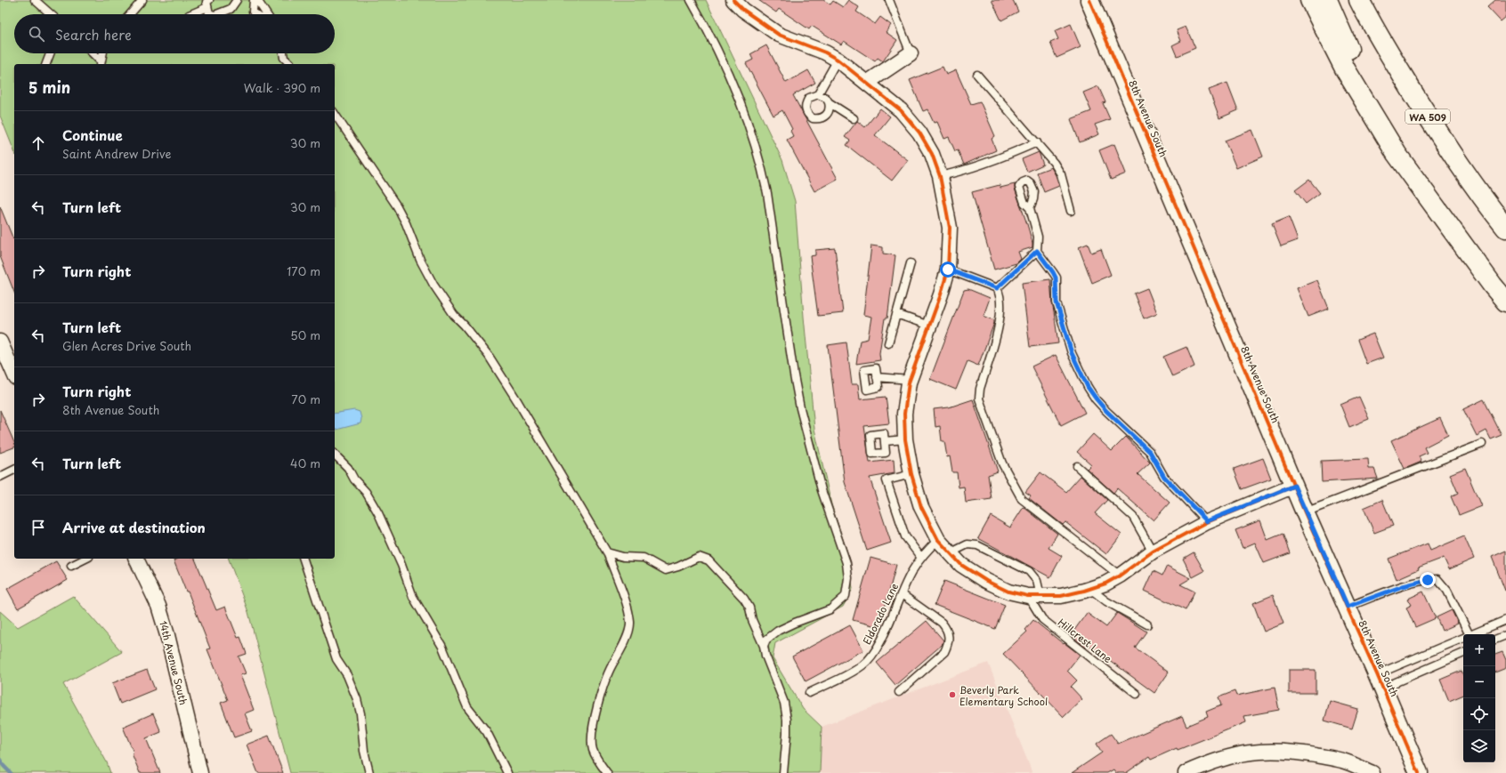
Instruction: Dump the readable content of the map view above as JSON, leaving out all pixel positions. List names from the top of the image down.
{
  "streets": {
    "highway": ["WA 509"],
    "street": ["8th Avenue South", "14th Avenue South"],
    "lane": ["Eldorado Lane", "Hillcrest Lane"]
  },
  "places": ["Beverly Park Elementary School"],
  "page": {
    "search": "Search here",
    "heading": ["5 min", "Walk · 390 m"],
    "list": [
      ["Continue", "Saint Andrew Drive", "30 m"],
      ["Turn left", "30 m"],
      ["Turn right", "170 m"],
      ["Turn left", "Glen Acres Drive South", "50 m"],
      ["Turn right", "8th Avenue South", "70 m"],
      ["Turn left", "40 m"],
      "Arrive at destination"
    ],
    "map_buttons": ["+", "−"]
  }
}
